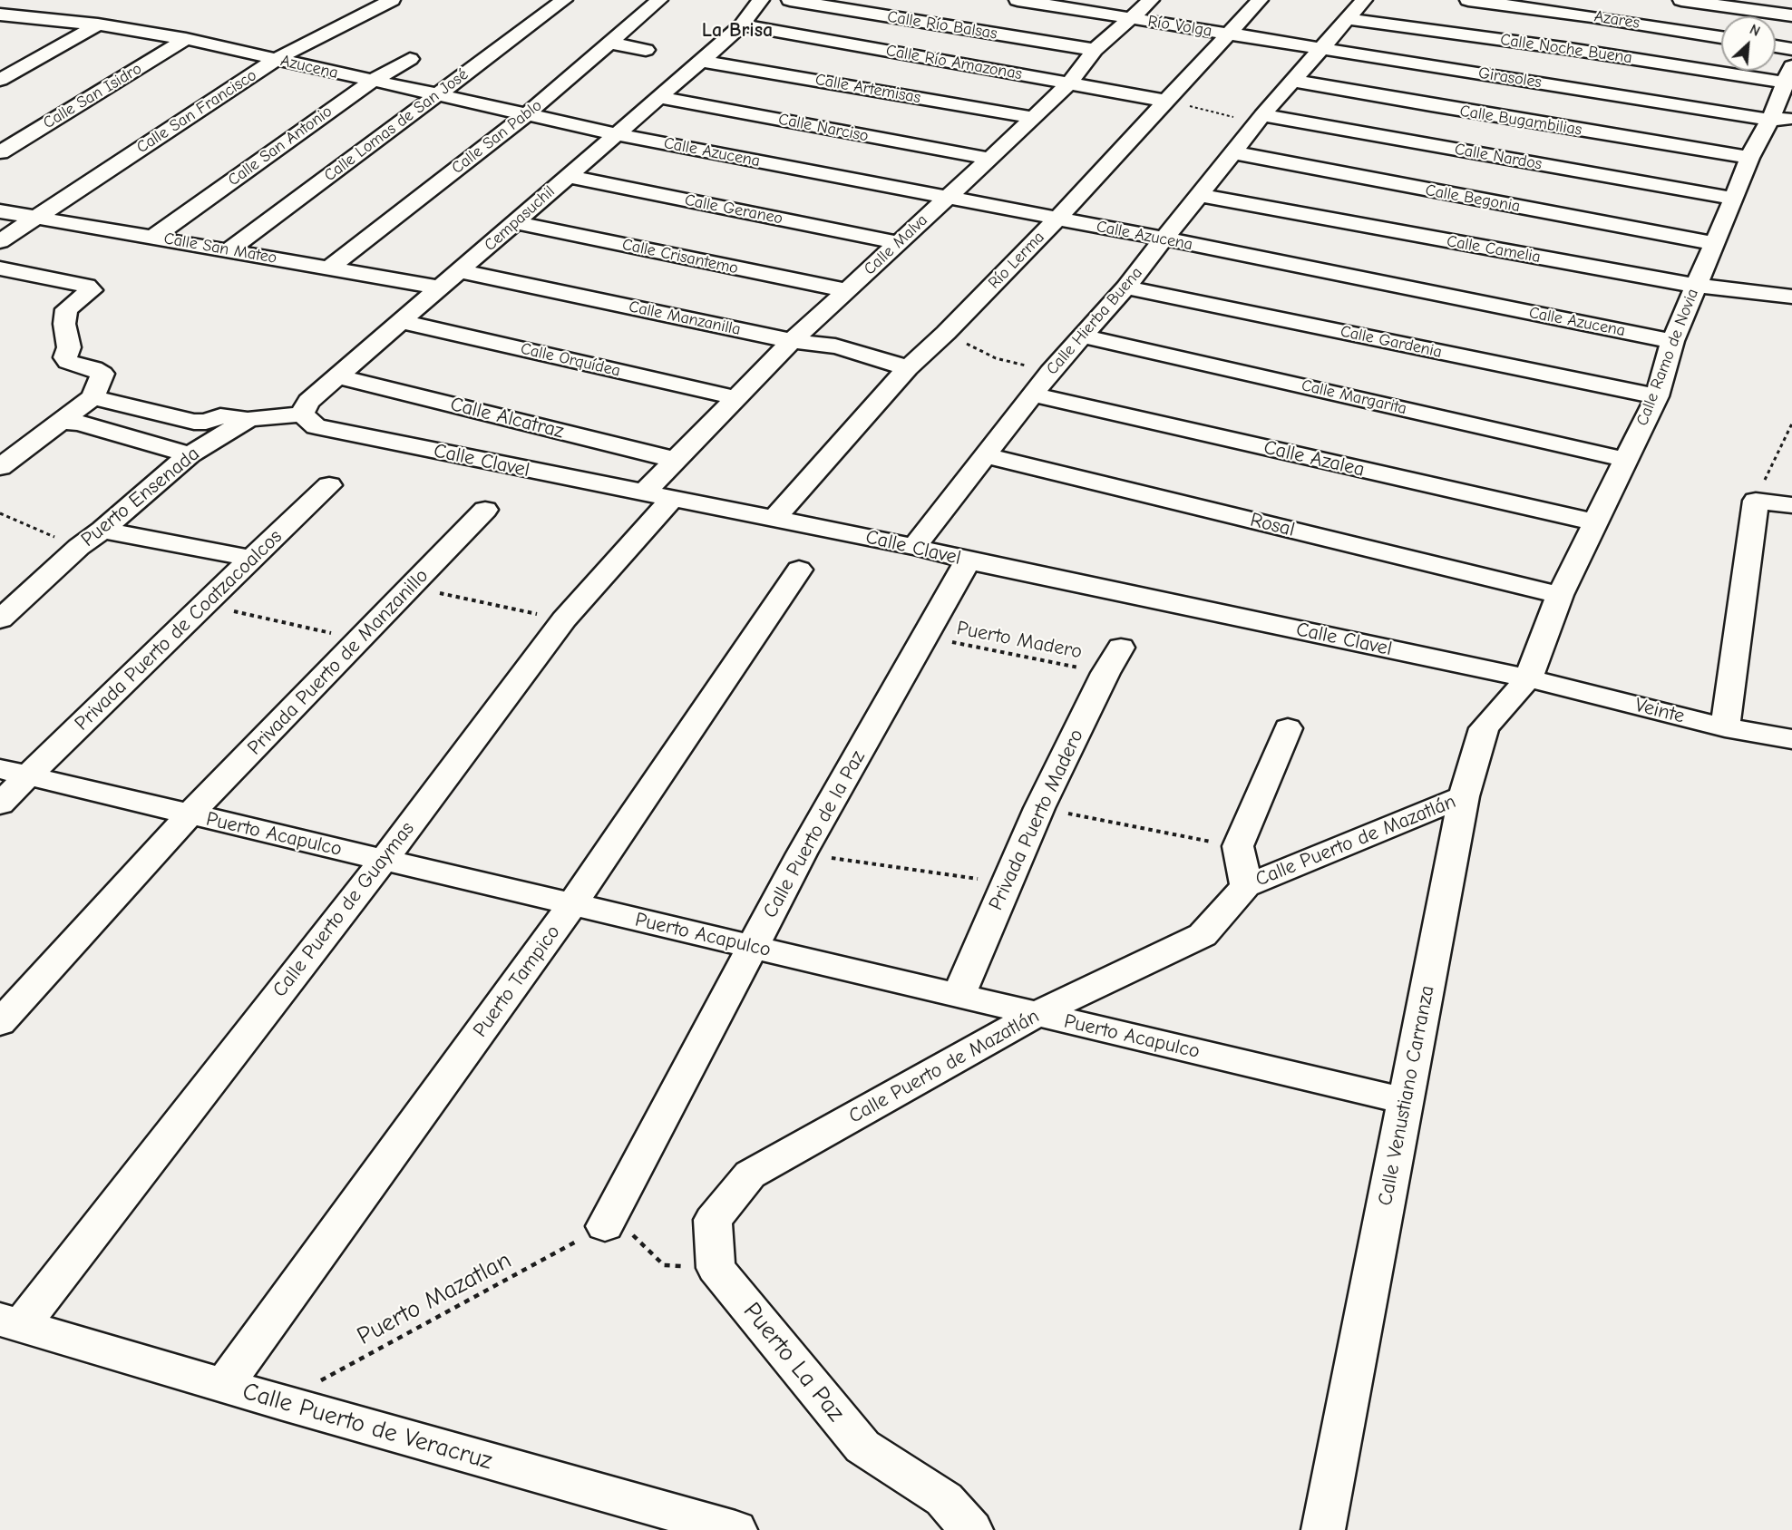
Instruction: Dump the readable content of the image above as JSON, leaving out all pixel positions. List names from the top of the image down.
{
  "streets": {
    "street": [
      "Azares",
      "Calle Río Balsas",
      "Río Volga",
      "Calle Noche Buena",
      "Calle Río Amazonas",
      "Azucena",
      "Girasoles",
      "Calle Artemisas",
      "Calle San Isidro",
      "Calle San Francisco",
      "Calle Bugambilias",
      "Calle Lomas de San José",
      "Calle Narciso",
      "Calle San Pablo",
      "Calle San Antonio",
      "Calle Azucena",
      "Calle Nardos",
      "Calle Begonia",
      "Calle Geraneo",
      "Cempasuchil",
      "Calle Malva",
      "Calle San Mateo",
      "Calle Camelia",
      "Calle Crisantemo",
      "Río Lerma",
      "Calle Manzanilla",
      "Calle Hierba Buena",
      "Calle Gardenia",
      "Calle Ramo de Novia",
      "Calle Orquídea",
      "Calle Margarita",
      "Calle Alcatraz",
      "Calle Azalea",
      "Calle Clavel",
      "Puerto Ensenada",
      "Rosal",
      "Privada Puerto de Coatzacoalcos",
      "Privada Puerto de Manzanillo",
      "Veinte",
      "Privada Puerto Madero",
      "Puerto Acapulco",
      "Calle Puerto de la Paz",
      "Calle Puerto de Mazatlán",
      "Calle Puerto de Guaymas",
      "Puerto Tampico",
      "Calle Venustiano Carranza",
      "Puerto La Paz",
      "Calle Puerto de Veracruz"
    ],
    "path": ["Puerto Madero", "Puerto Mazatlan"]
  },
  "crossings": [
    ["Calle Río Balsas", "Calle Malva"],
    ["Río Volga", "Girasoles"],
    ["Río Volga", "Calle Malva"],
    ["Río Volga", "Río Lerma"],
    ["Calle Noche Buena", "Calle Hierba Buena"],
    ["Calle Noche Buena", "Calle Ramo de Novia"],
    ["Calle Río Amazonas", "Cempasuchil"],
    ["Calle Río Amazonas", "Calle Malva"],
    ["Calle Río Amazonas", "Río Lerma"],
    ["Azucena", "Calle San Isidro"],
    ["Azucena", "Calle San Francisco"],
    ["Azucena", "Calle Lomas de San José"],
    ["Azucena", "Calle San Pablo"],
    ["Azucena", "Calle San Antonio"],
    ["Azucena", "Calle Azucena"],
    ["Azucena", "Cempasuchil"],
    ["Girasoles", "Río Lerma"],
    ["Girasoles", "Calle Hierba Buena"],
    ["Girasoles", "Calle Ramo de Novia"],
    ["Calle Artemisas", "Cempasuchil"],
    ["Calle Artemisas", "Calle Malva"],
    ["Calle San Francisco", "Calle San Mateo"],
    ["Calle Bugambilias", "Calle Hierba Buena"],
    ["Calle Bugambilias", "Calle Ramo de Novia"],
    ["Calle Lomas de San José", "Calle San Mateo"],
    ["Calle Narciso", "Cempasuchil"],
    ["Calle Narciso", "Calle Malva"],
    ["Calle San Pablo", "Calle San Mateo"],
    ["Calle San Antonio", "Calle San Mateo"],
    ["Calle Azucena", "Cempasuchil"],
    ["Calle Azucena", "Calle Malva"],
    ["Calle Azucena", "Río Lerma"],
    ["Calle Azucena", "Calle Hierba Buena"],
    ["Calle Azucena", "Calle Ramo de Novia"],
    ["Calle Nardos", "Calle Hierba Buena"],
    ["Calle Nardos", "Calle Ramo de Novia"],
    ["Calle Begonia", "Calle Hierba Buena"],
    ["Calle Begonia", "Calle Ramo de Novia"],
    ["Calle Geraneo", "Cempasuchil"],
    ["Calle Geraneo", "Calle Malva"],
    ["Cempasuchil", "Calle San Mateo"],
    ["Cempasuchil", "Calle Crisantemo"],
    ["Cempasuchil", "Calle Manzanilla"],
    ["Cempasuchil", "Calle Orquídea"],
    ["Cempasuchil", "Calle Alcatraz"],
    ["Cempasuchil", "Calle Clavel"],
    ["Cempasuchil", "Puerto Ensenada"],
    ["Calle Malva", "Calle Crisantemo"],
    ["Calle Malva", "Calle Manzanilla"],
    ["Calle Malva", "Calle Orquídea"],
    ["Calle Malva", "Calle Alcatraz"],
    ["Calle Malva", "Calle Clavel"],
    ["Calle Malva", "Calle Puerto de Guaymas"],
    ["Calle Camelia", "Calle Hierba Buena"],
    ["Calle Camelia", "Calle Ramo de Novia"],
    ["Río Lerma", "Calle Manzanilla"],
    ["Río Lerma", "Calle Clavel"],
    ["Calle Hierba Buena", "Calle Gardenia"],
    ["Calle Hierba Buena", "Calle Margarita"],
    ["Calle Hierba Buena", "Calle Azalea"],
    ["Calle Hierba Buena", "Calle Clavel"],
    ["Calle Hierba Buena", "Rosal"],
    ["Calle Gardenia", "Calle Ramo de Novia"],
    ["Calle Ramo de Novia", "Calle Margarita"],
    ["Calle Ramo de Novia", "Calle Azalea"],
    ["Calle Ramo de Novia", "Calle Clavel"],
    ["Calle Ramo de Novia", "Rosal"],
    ["Calle Ramo de Novia", "Veinte"],
    ["Calle Ramo de Novia", "Calle Venustiano Carranza"],
    ["Calle Clavel", "Puerto Ensenada"],
    ["Calle Clavel", "Veinte"],
    ["Calle Clavel", "Calle Puerto de la Paz"],
    ["Calle Clavel", "Calle Puerto de Guaymas"],
    ["Calle Clavel", "Calle Venustiano Carranza"],
    ["Privada Puerto de Coatzacoalcos", "Puerto Acapulco"],
    ["Puerto Madero", "Privada Puerto Madero"],
    ["Puerto Madero", "Calle Puerto de la Paz"],
    ["Privada Puerto de Manzanillo", "Puerto Acapulco"],
    ["Veinte", "Calle Venustiano Carranza"],
    ["Privada Puerto Madero", "Puerto Acapulco"],
    ["Puerto Acapulco", "Calle Puerto de la Paz"],
    ["Puerto Acapulco", "Calle Puerto de Mazatlán"],
    ["Puerto Acapulco", "Calle Puerto de Guaymas"],
    ["Puerto Acapulco", "Puerto Tampico"],
    ["Puerto Acapulco", "Calle Venustiano Carranza"],
    ["Calle Puerto de la Paz", "Puerto Mazatlan"],
    ["Calle Puerto de Mazatlán", "Calle Venustiano Carranza"],
    ["Calle Puerto de Mazatlán", "Puerto La Paz"],
    ["Calle Puerto de Guaymas", "Calle Puerto de Veracruz"],
    ["Puerto Tampico", "Calle Puerto de Veracruz"],
    ["Puerto Mazatlan", "Calle Puerto de Veracruz"]
  ],
  "districts": ["La Brisa"],
  "north": "top right"
}
